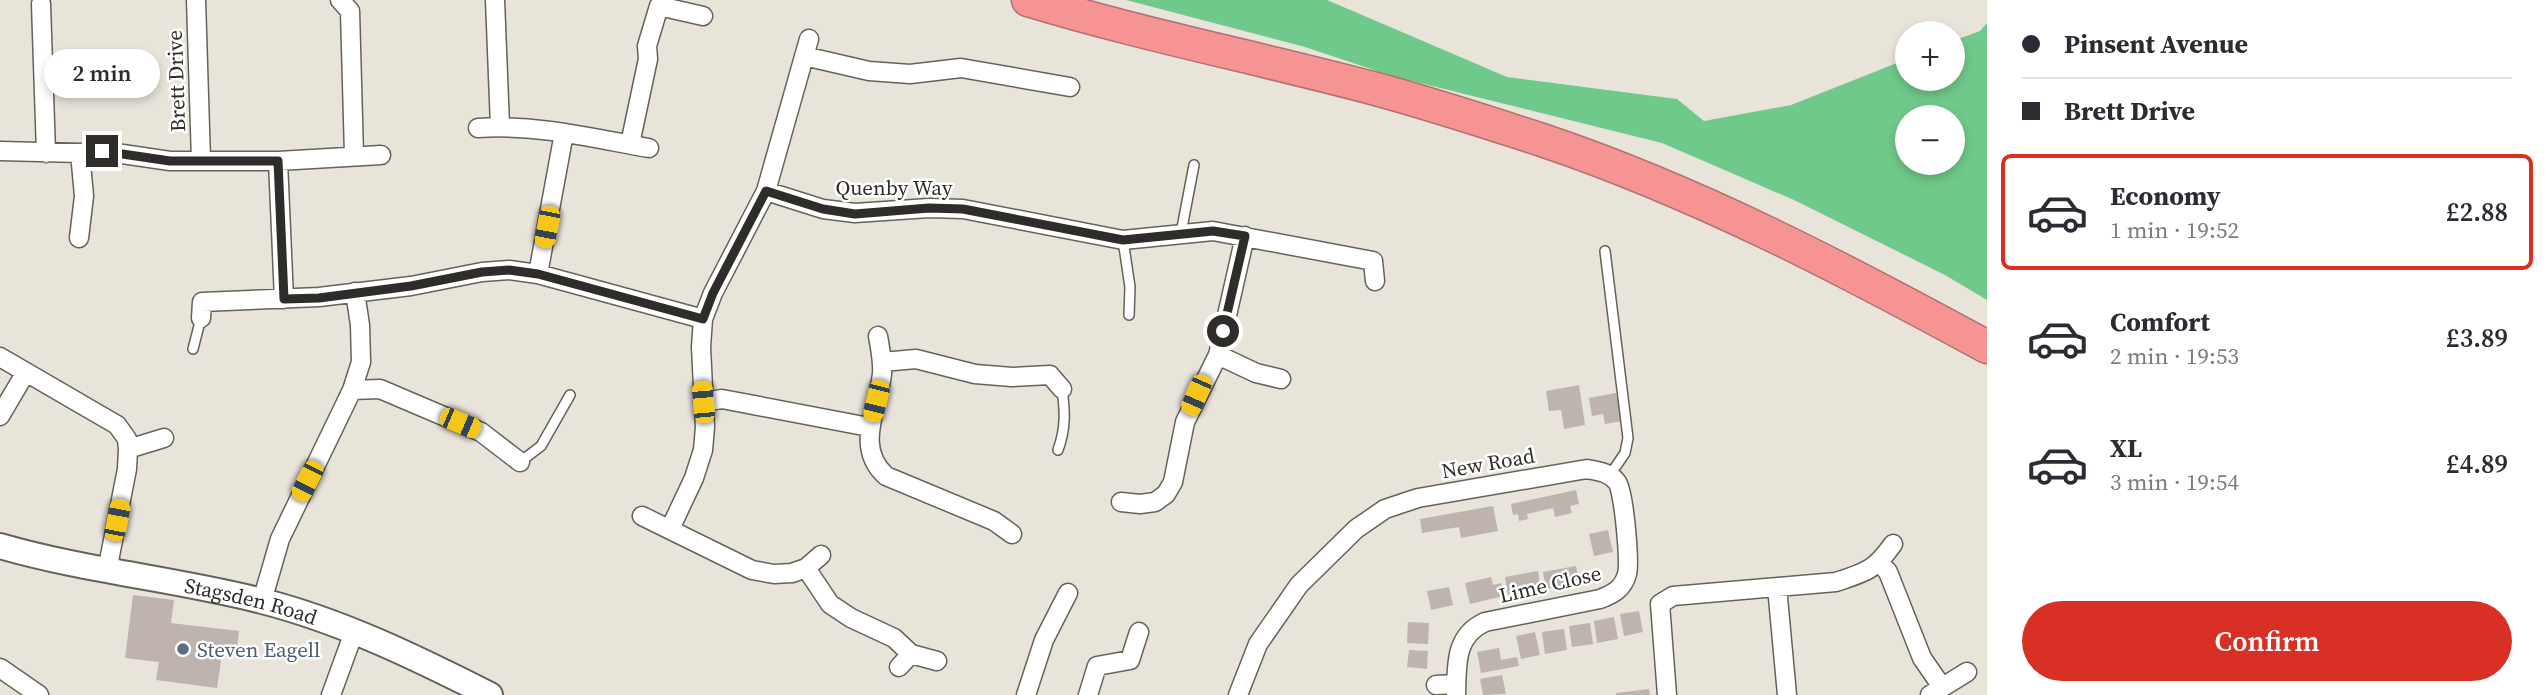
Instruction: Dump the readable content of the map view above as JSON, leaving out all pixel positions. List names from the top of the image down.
{
  "streets": {
    "street": [
      "Brett Drive",
      "Quenby Way",
      "New Road",
      "Lime Close",
      "Stagsden Road"
    ]
  },
  "crossings": [
    ["New Road", "Lime Close"]
  ],
  "places": ["Steven Eagell"],
  "page": {
    "banner": ["Pinsent Avenue", "Brett Drive"],
    "map_buttons": ["+", "−"],
    "bubble": "2 min",
    "list": [
      {
        "name": "Economy",
        "note": "1 min · 19:52",
        "value": "£2.88"
      },
      {
        "name": "Comfort",
        "note": "2 min · 19:53",
        "value": "£3.89"
      },
      {
        "name": "XL",
        "note": "3 min · 19:54",
        "value": "£4.89"
      }
    ],
    "buttons": "Confirm"
  }
}
